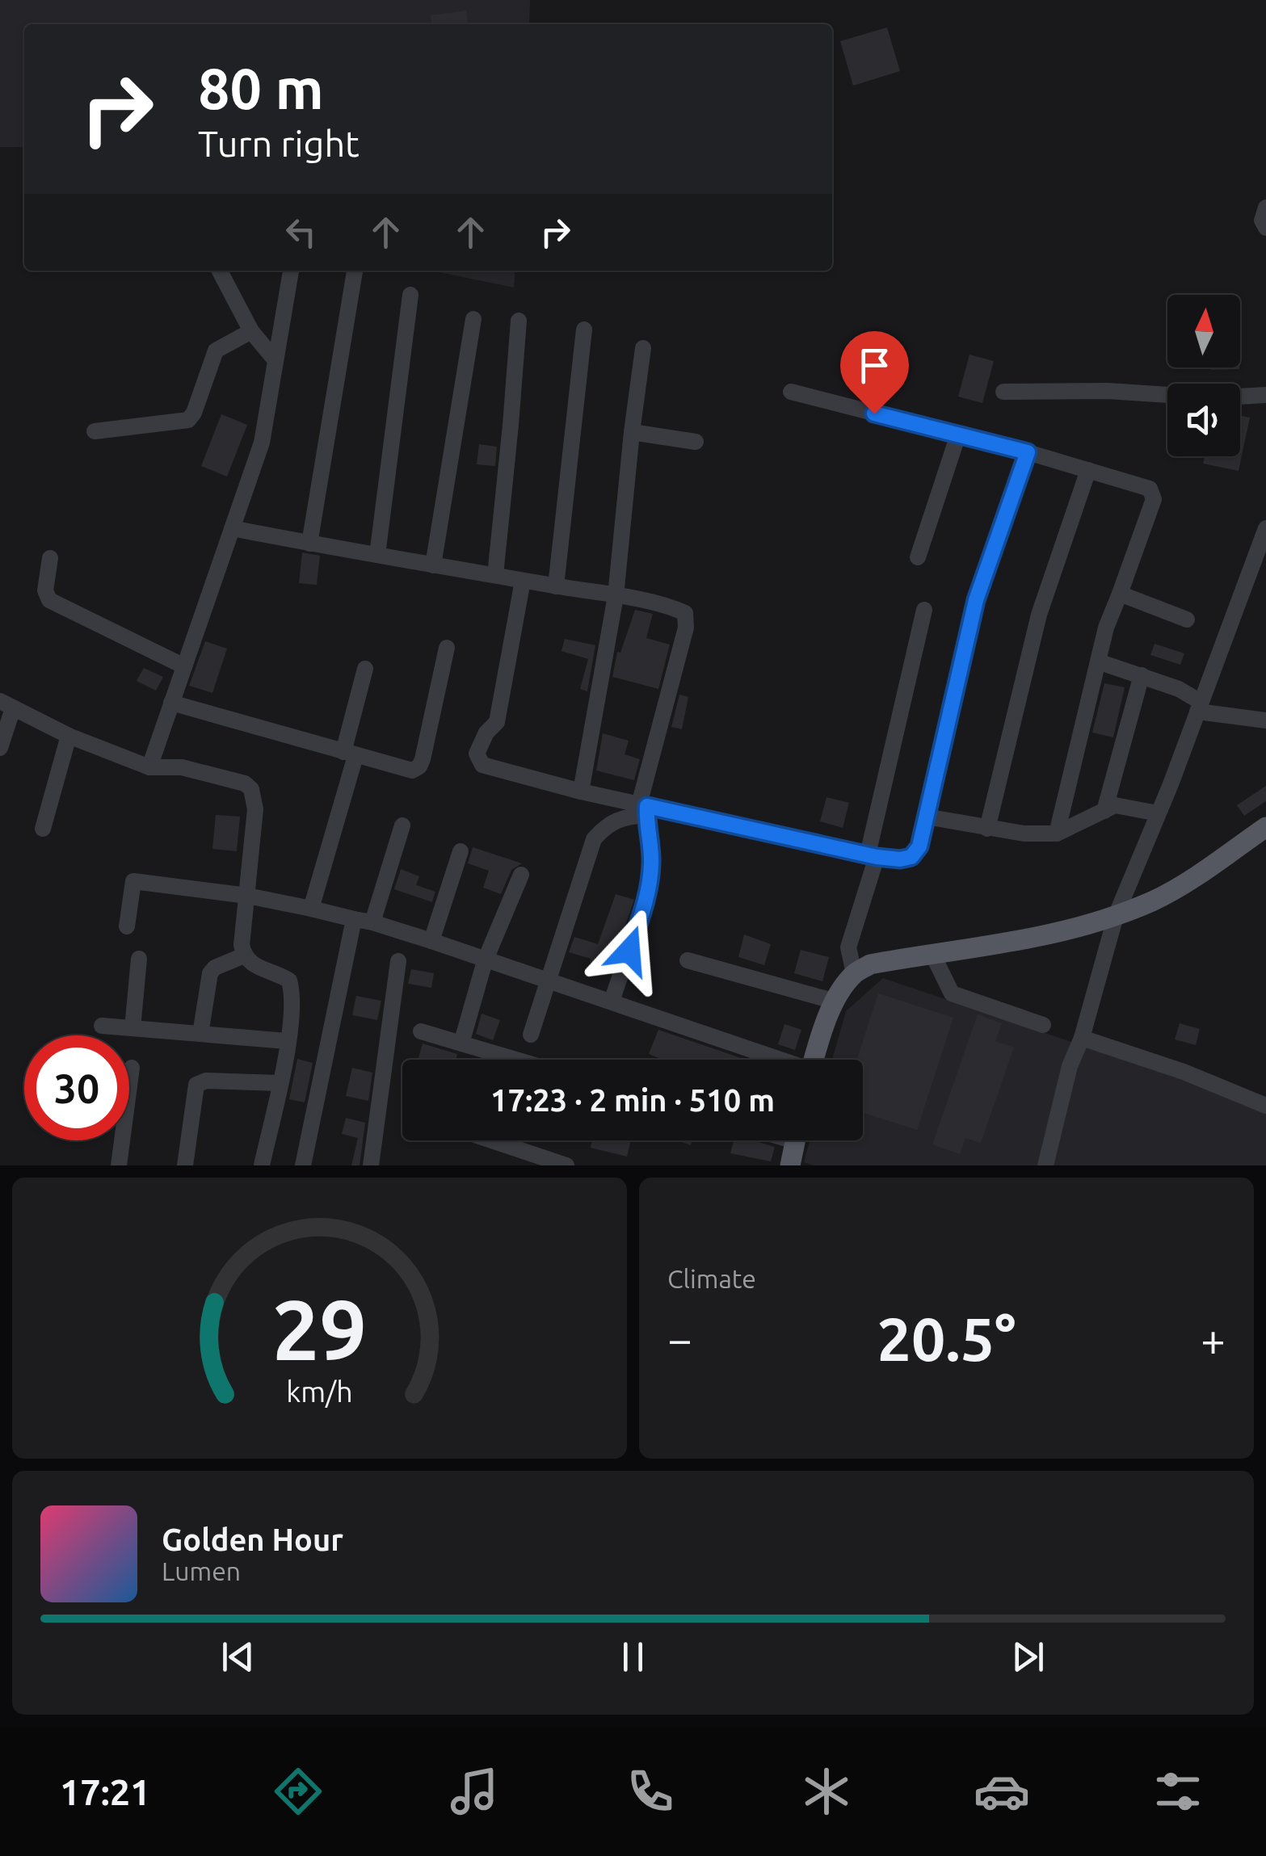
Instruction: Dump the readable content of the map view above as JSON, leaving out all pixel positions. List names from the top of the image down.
{
  "north": "top",
  "page": {
    "turn": ["80 m", "Turn right"],
    "limit": "30",
    "trip": "17:23 · 2 min · 510 m",
    "tile": "Climate",
    "heat": ["−", "20.5°", "+"],
    "song": ["Golden Hour", "Lumen"],
    "tabs": "17:21",
    "gauge": ["29", "km/h"]
  }
}
